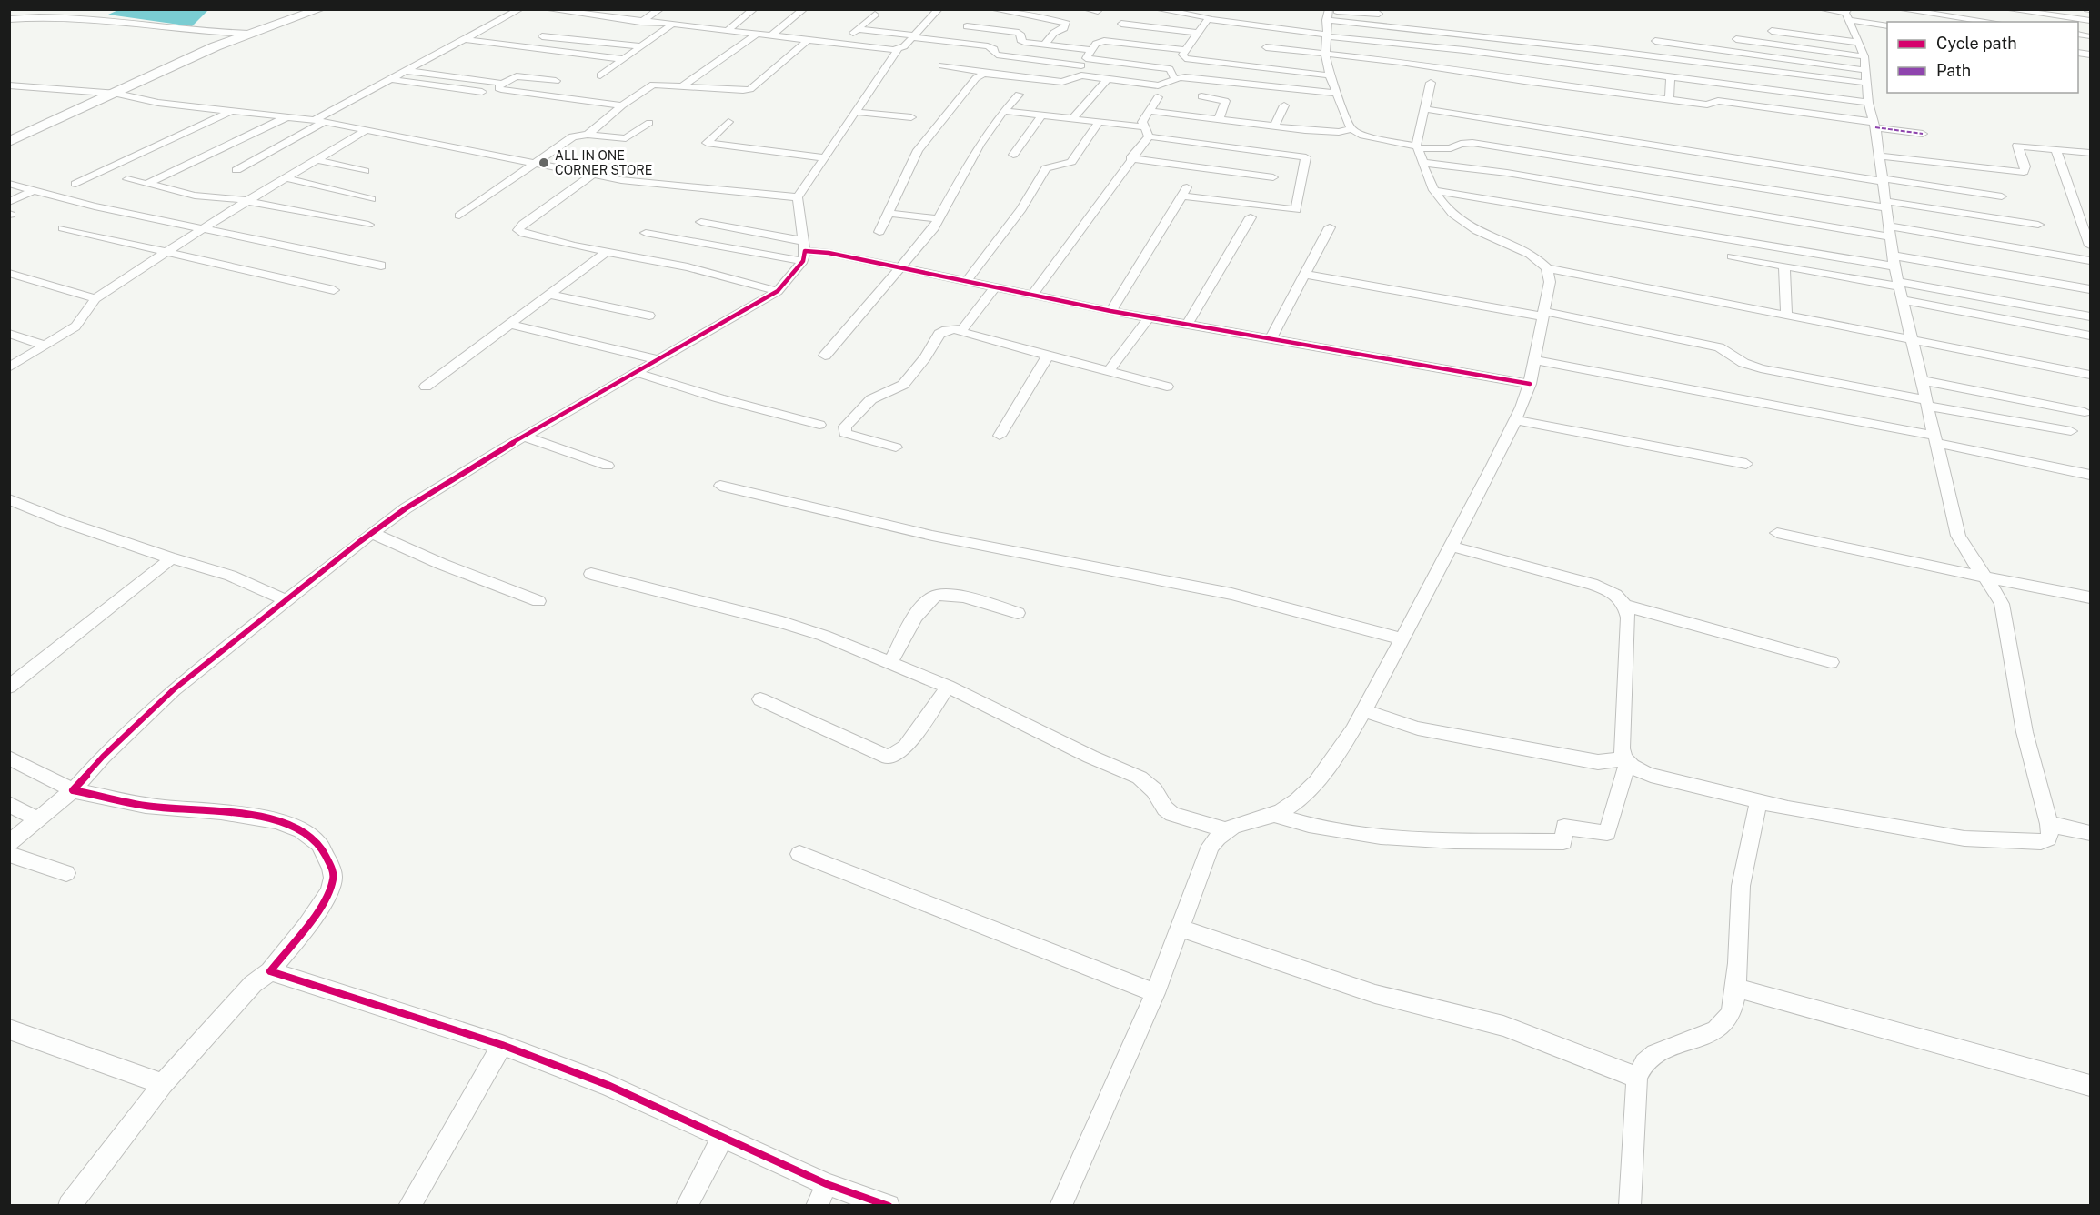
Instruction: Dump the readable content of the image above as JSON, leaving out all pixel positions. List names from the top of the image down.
{
  "places": ["ALL IN ONE CORNER STORE"],
  "legend": ["Cycle path", "Path"]
}
